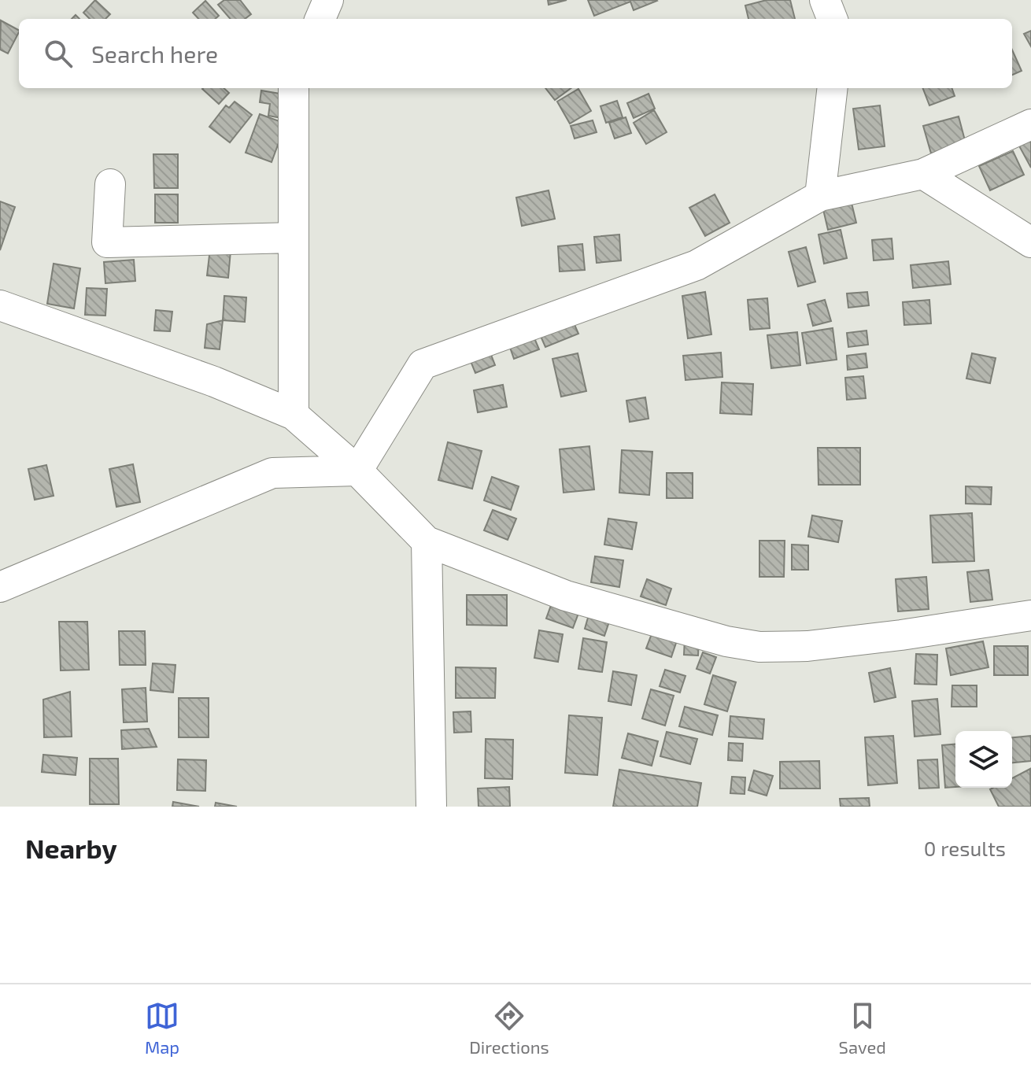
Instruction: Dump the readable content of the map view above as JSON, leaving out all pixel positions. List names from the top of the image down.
{
  "page": {
    "search": "Search here",
    "heading": ["Nearby", "0 results"],
    "nav": ["Map", "Directions", "Saved"]
  }
}
